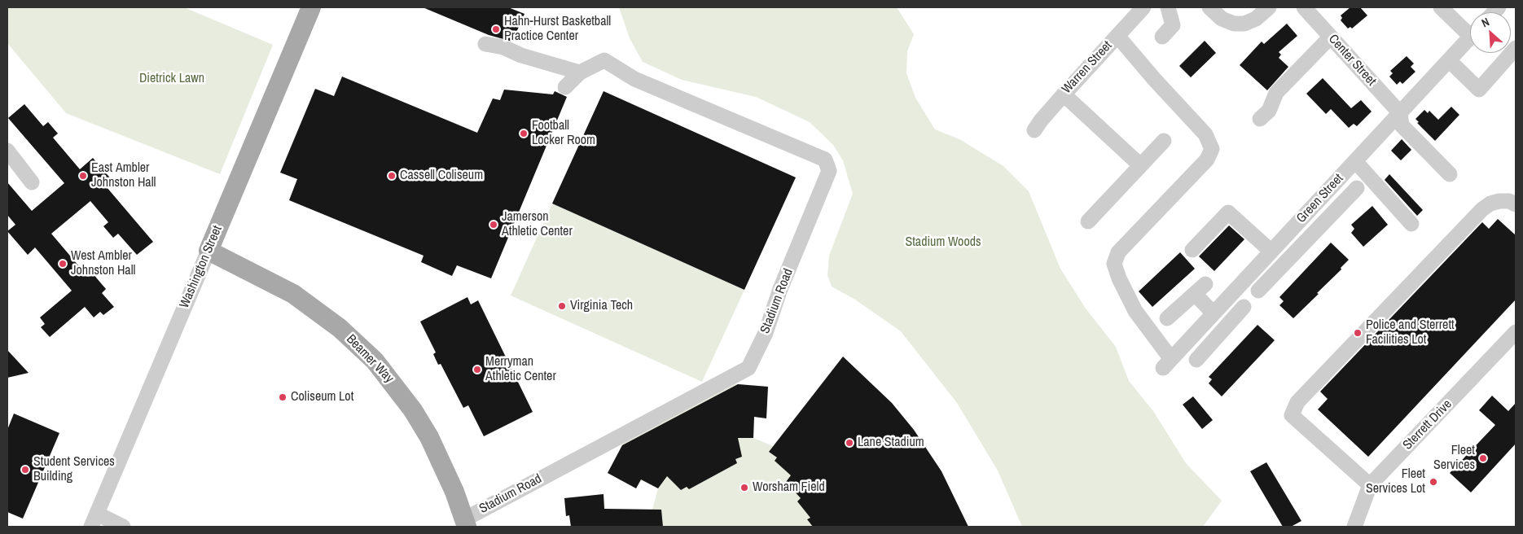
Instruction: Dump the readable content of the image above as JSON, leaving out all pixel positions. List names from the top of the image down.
{
  "streets": {
    "main road": ["Washington Street", "Beamer Way"],
    "street": [
      "Center Street",
      "Warren Street",
      "Green Street",
      "Stadium Road",
      "Sterrett Drive"
    ]
  },
  "crossings": [
    ["Center Street", "Green Street"],
    ["Warren Street", "Green Street"],
    ["Washington Street", "Beamer Way"],
    ["Stadium Road", "Beamer Way"]
  ],
  "parks": ["Dietrick Lawn", "Stadium Woods"],
  "places": [
    "Hahn-Hurst Basketball Practice Center",
    "Football Locker Room",
    "East Ambler Johnston Hall",
    "Cassell Coliseum",
    "Jamerson Athletic Center",
    "West Ambler Johnston Hall",
    "Virginia Tech",
    "Police and Sterrett Facilities Lot",
    "Merryman Athletic Center",
    "Coliseum Lot",
    "Lane Stadium",
    "Fleet Services",
    "Student Services Building",
    "Fleet Services Lot",
    "Worsham Field"
  ],
  "north": "top left"
}
